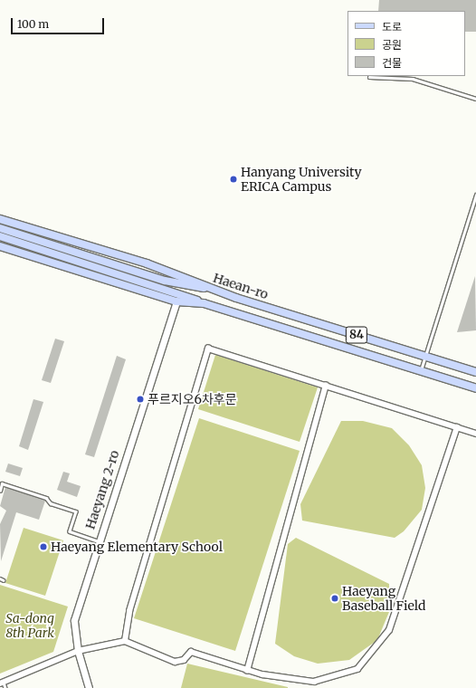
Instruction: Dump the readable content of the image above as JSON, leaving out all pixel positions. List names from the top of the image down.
{
  "streets": {
    "main road": ["Haean-ro", "84"],
    "street": ["Haeyang 2-ro"]
  },
  "crossings": [
    ["84", "Haeyang 2-ro"]
  ],
  "parks": ["Sa-dong 8th Park"],
  "places": [
    "Hanyang University ERICA Campus",
    "푸르지오6차후문",
    "Haeyang Elementary School",
    "Haeyang Baseball Field"
  ],
  "legend": ["도로", "공원", "건물"],
  "scale_bar": "100 m"
}
